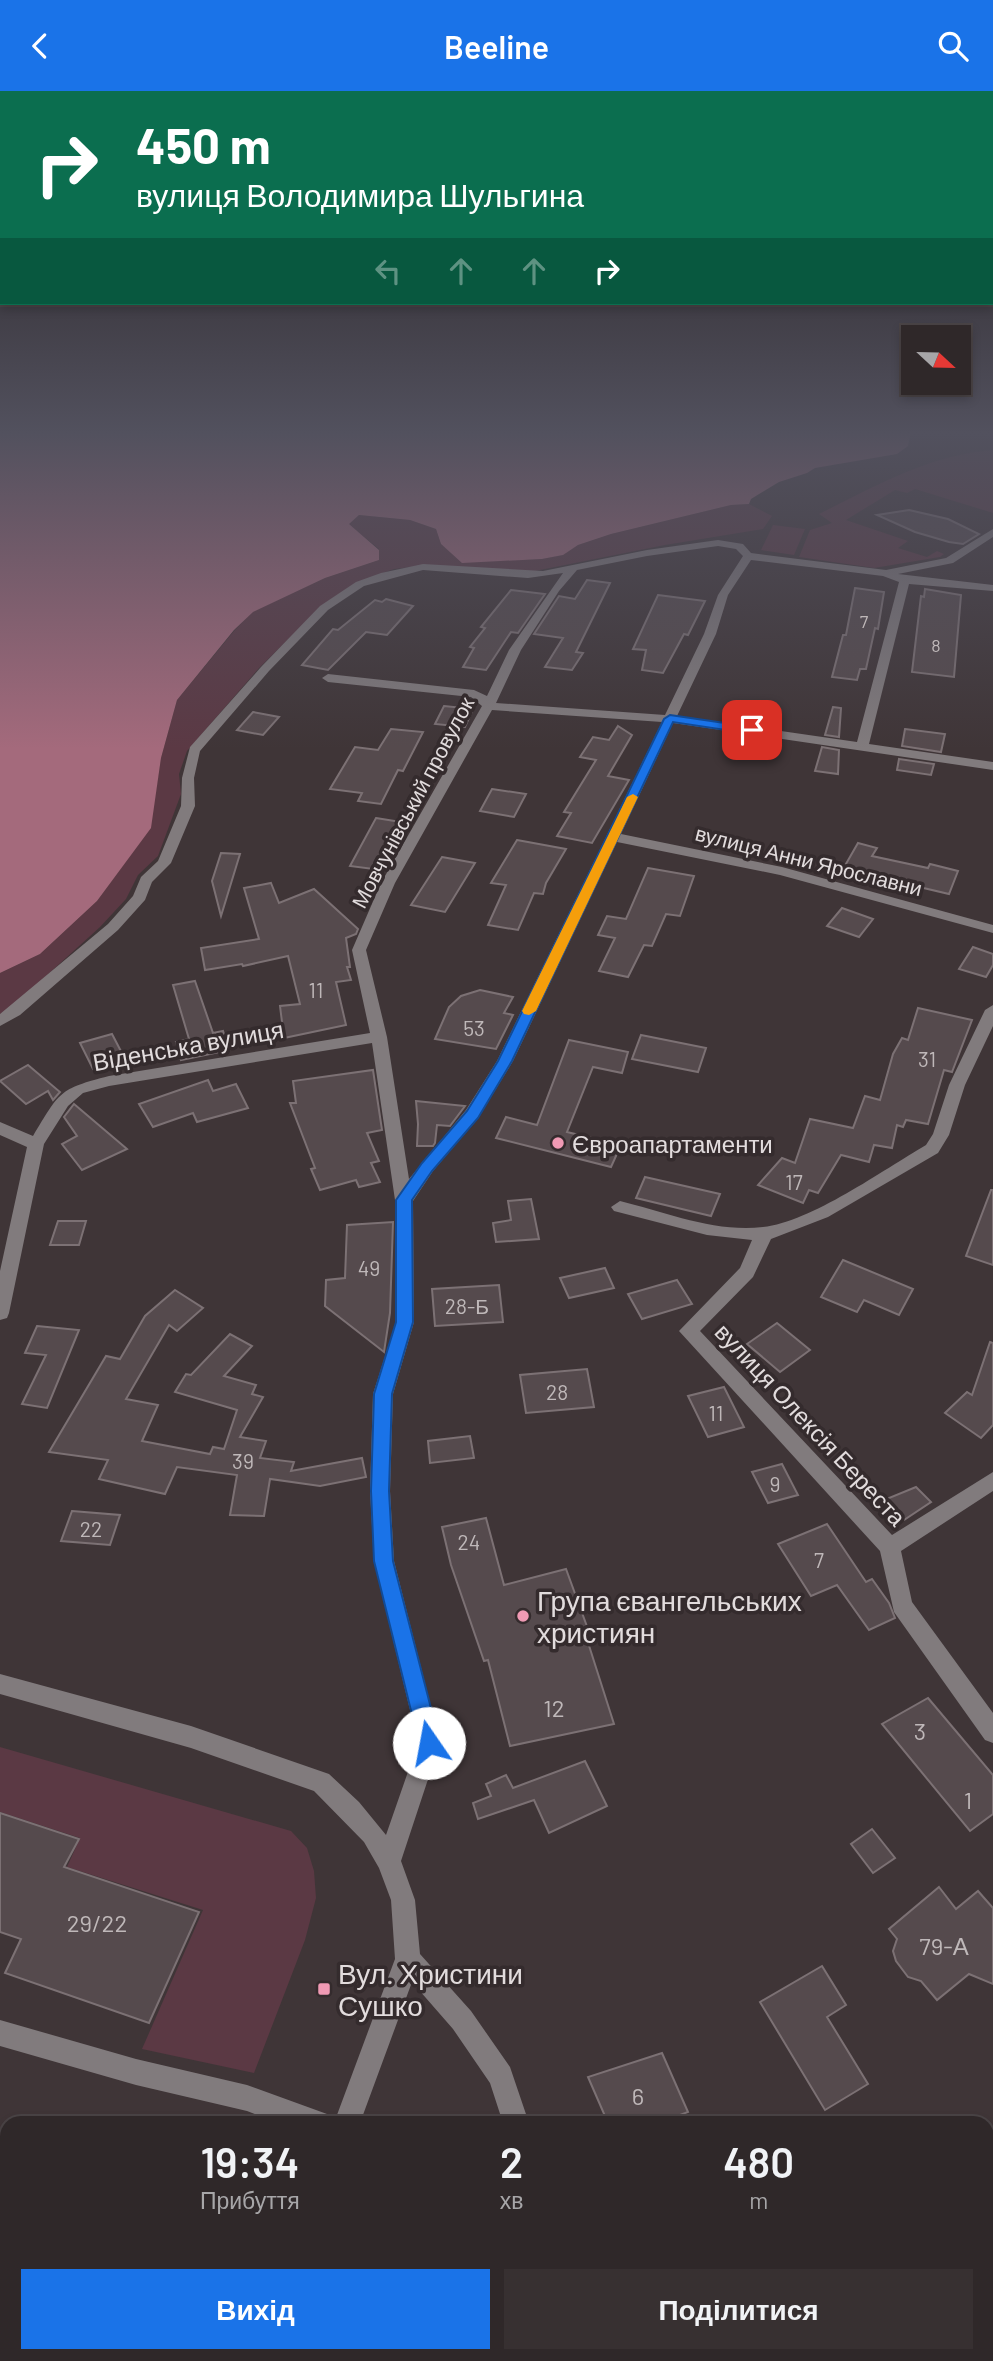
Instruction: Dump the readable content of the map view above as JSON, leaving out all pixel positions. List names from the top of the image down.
{
  "streets": {
    "street": [
      "Мовчунівський провулок",
      "вулиця Анни Ярославни",
      "Віденська вулиця",
      "вулиця Олексія Береста"
    ]
  },
  "crossings": [
    ["Мовчунівський провулок", "Віденська вулиця"]
  ],
  "places": {
    "other": ["Євроапартаменти", "Група євангельських християн"],
    "transit": ["Вул. Христини Сушко"]
  },
  "house_numbers": [
    "7",
    "8",
    "11",
    "53",
    "31",
    "17",
    "49",
    "28-Б",
    "28",
    "11",
    "39",
    "9",
    "22",
    "24",
    "7",
    "12",
    "3",
    "1",
    "29/22",
    "79-А",
    "6"
  ],
  "north": "right",
  "page": {
    "header": "Beeline",
    "turn": ["450 m", "вулиця Володимира Шульгина"],
    "eta": [
      "19:34",
      "Прибуття",
      "2",
      "хв",
      "480",
      "m"
    ],
    "buttons": ["Вихід", "Поділитися"]
  }
}
